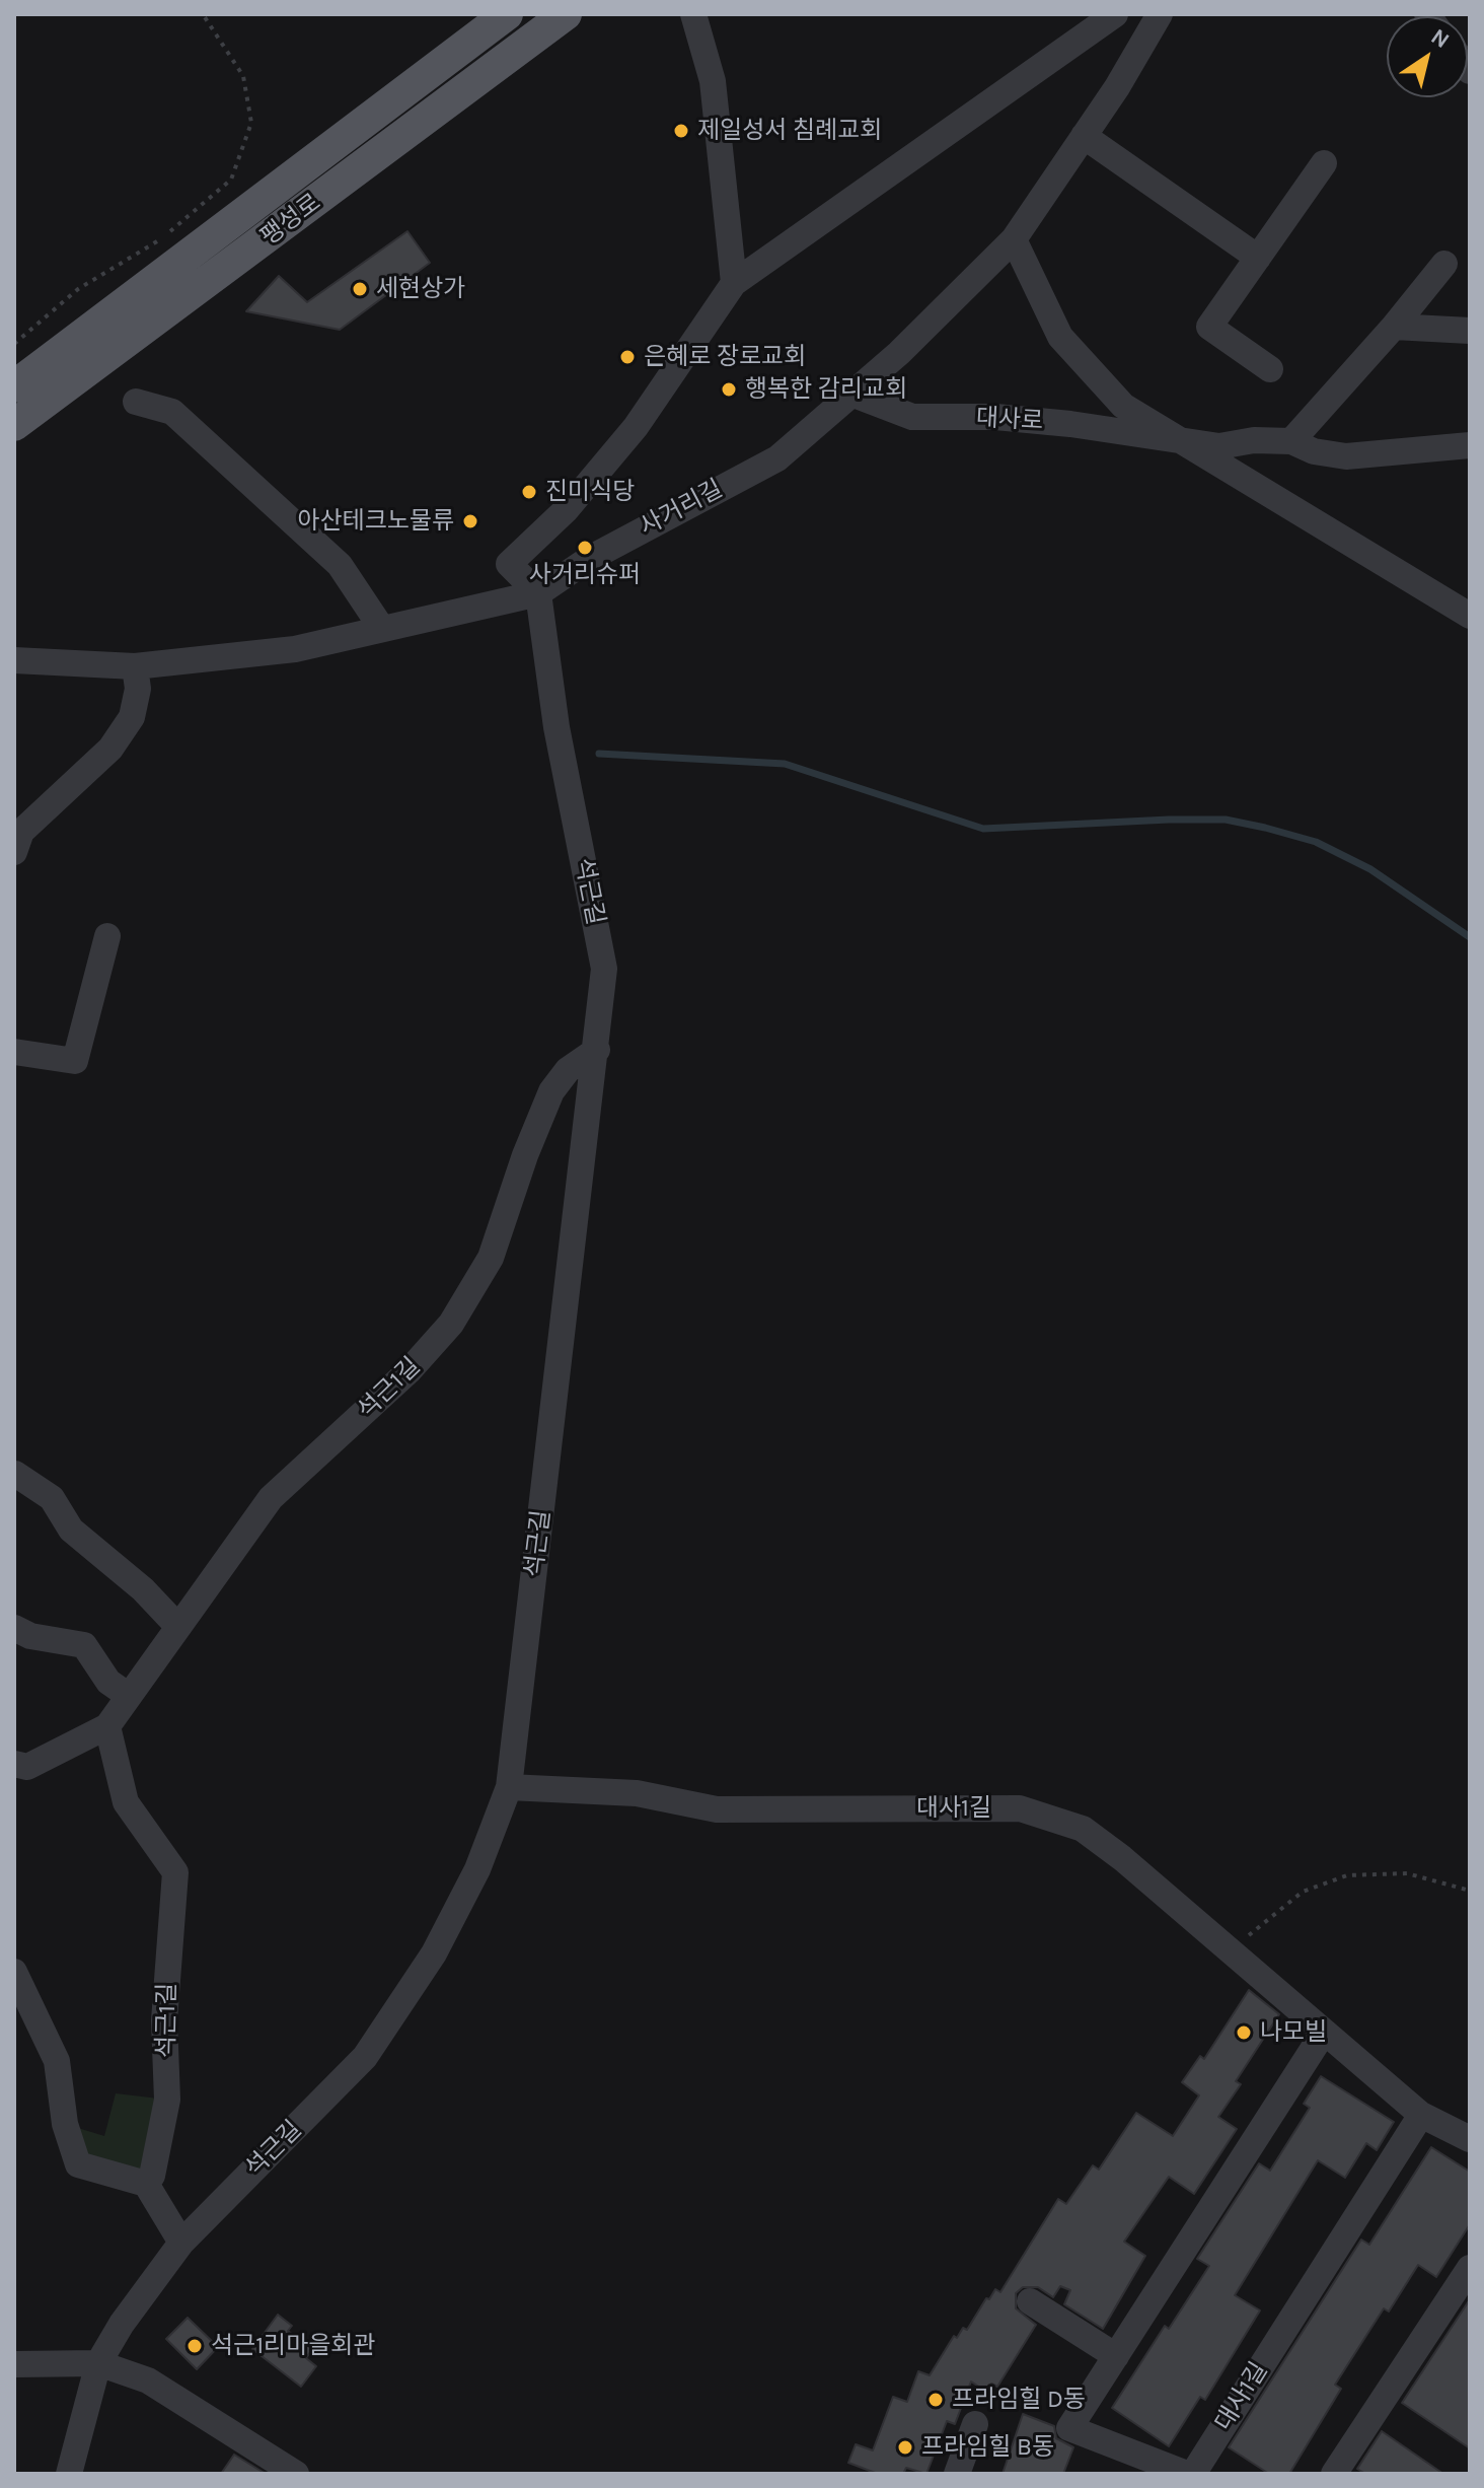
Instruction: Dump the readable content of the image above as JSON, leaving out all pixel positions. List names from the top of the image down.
{
  "streets": {
    "main road": ["팽성로"],
    "street": [
      "대사로",
      "사거리길",
      "석근길",
      "석근1길",
      "대사1길"
    ]
  },
  "crossings": [
    ["대사로", "사거리길"],
    ["사거리길", "석근길"],
    ["석근길", "석근1길"],
    ["석근길", "대사1길"]
  ],
  "places": [
    "제일성서 침례교회",
    "세현상가",
    "은혜로 장로교회",
    "행복한 감리교회",
    "진미식당",
    "아산테크노물류",
    "사거리슈퍼",
    "나모빌",
    "석근1리마을회관",
    "프라임힐 D동",
    "프라임힐 B동"
  ],
  "north": "top right"
}
